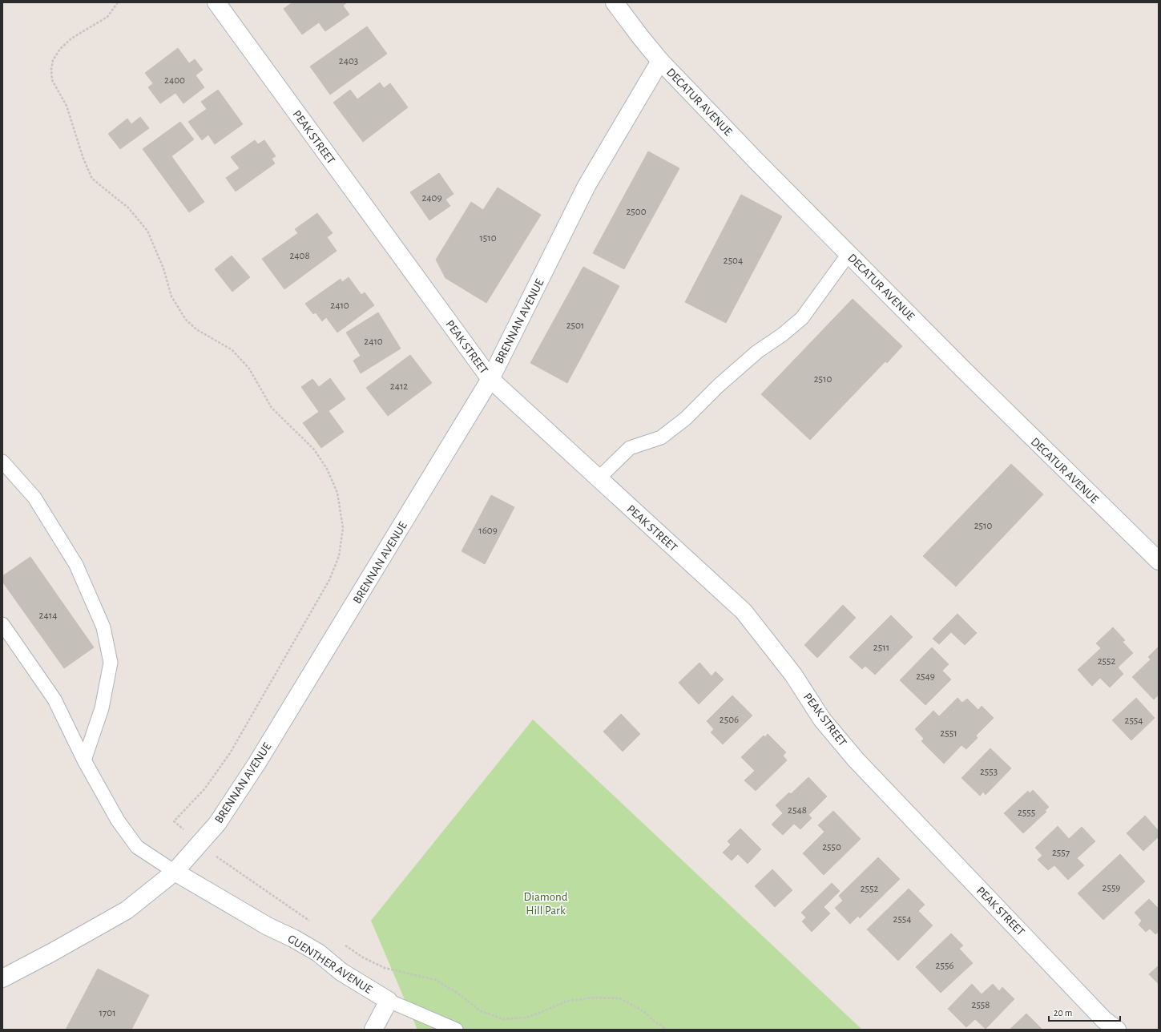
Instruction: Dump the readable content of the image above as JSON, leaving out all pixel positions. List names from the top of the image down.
{
  "streets": {
    "street": [
      "DECATUR AVENUE",
      "PEAK STREET",
      "BRENNAN AVENUE",
      "GUENTHER AVENUE"
    ]
  },
  "crossings": [
    ["DECATUR AVENUE", "BRENNAN AVENUE"],
    ["PEAK STREET", "BRENNAN AVENUE"],
    ["BRENNAN AVENUE", "GUENTHER AVENUE"]
  ],
  "parks": ["Diamond Hill Park"],
  "house_numbers": [
    "2403",
    "2400",
    "2409",
    "2500",
    "1510",
    "2408",
    "2504",
    "2410",
    "2501",
    "2410",
    "2510",
    "2412",
    "2510",
    "1609",
    "2414",
    "2511",
    "2552",
    "2549",
    "2506",
    "2554",
    "2551",
    "2553",
    "2548",
    "2555",
    "2550",
    "2557",
    "2559",
    "2552",
    "2554",
    "2556",
    "2558",
    "1701"
  ],
  "scale_bar": "20 m"
}
